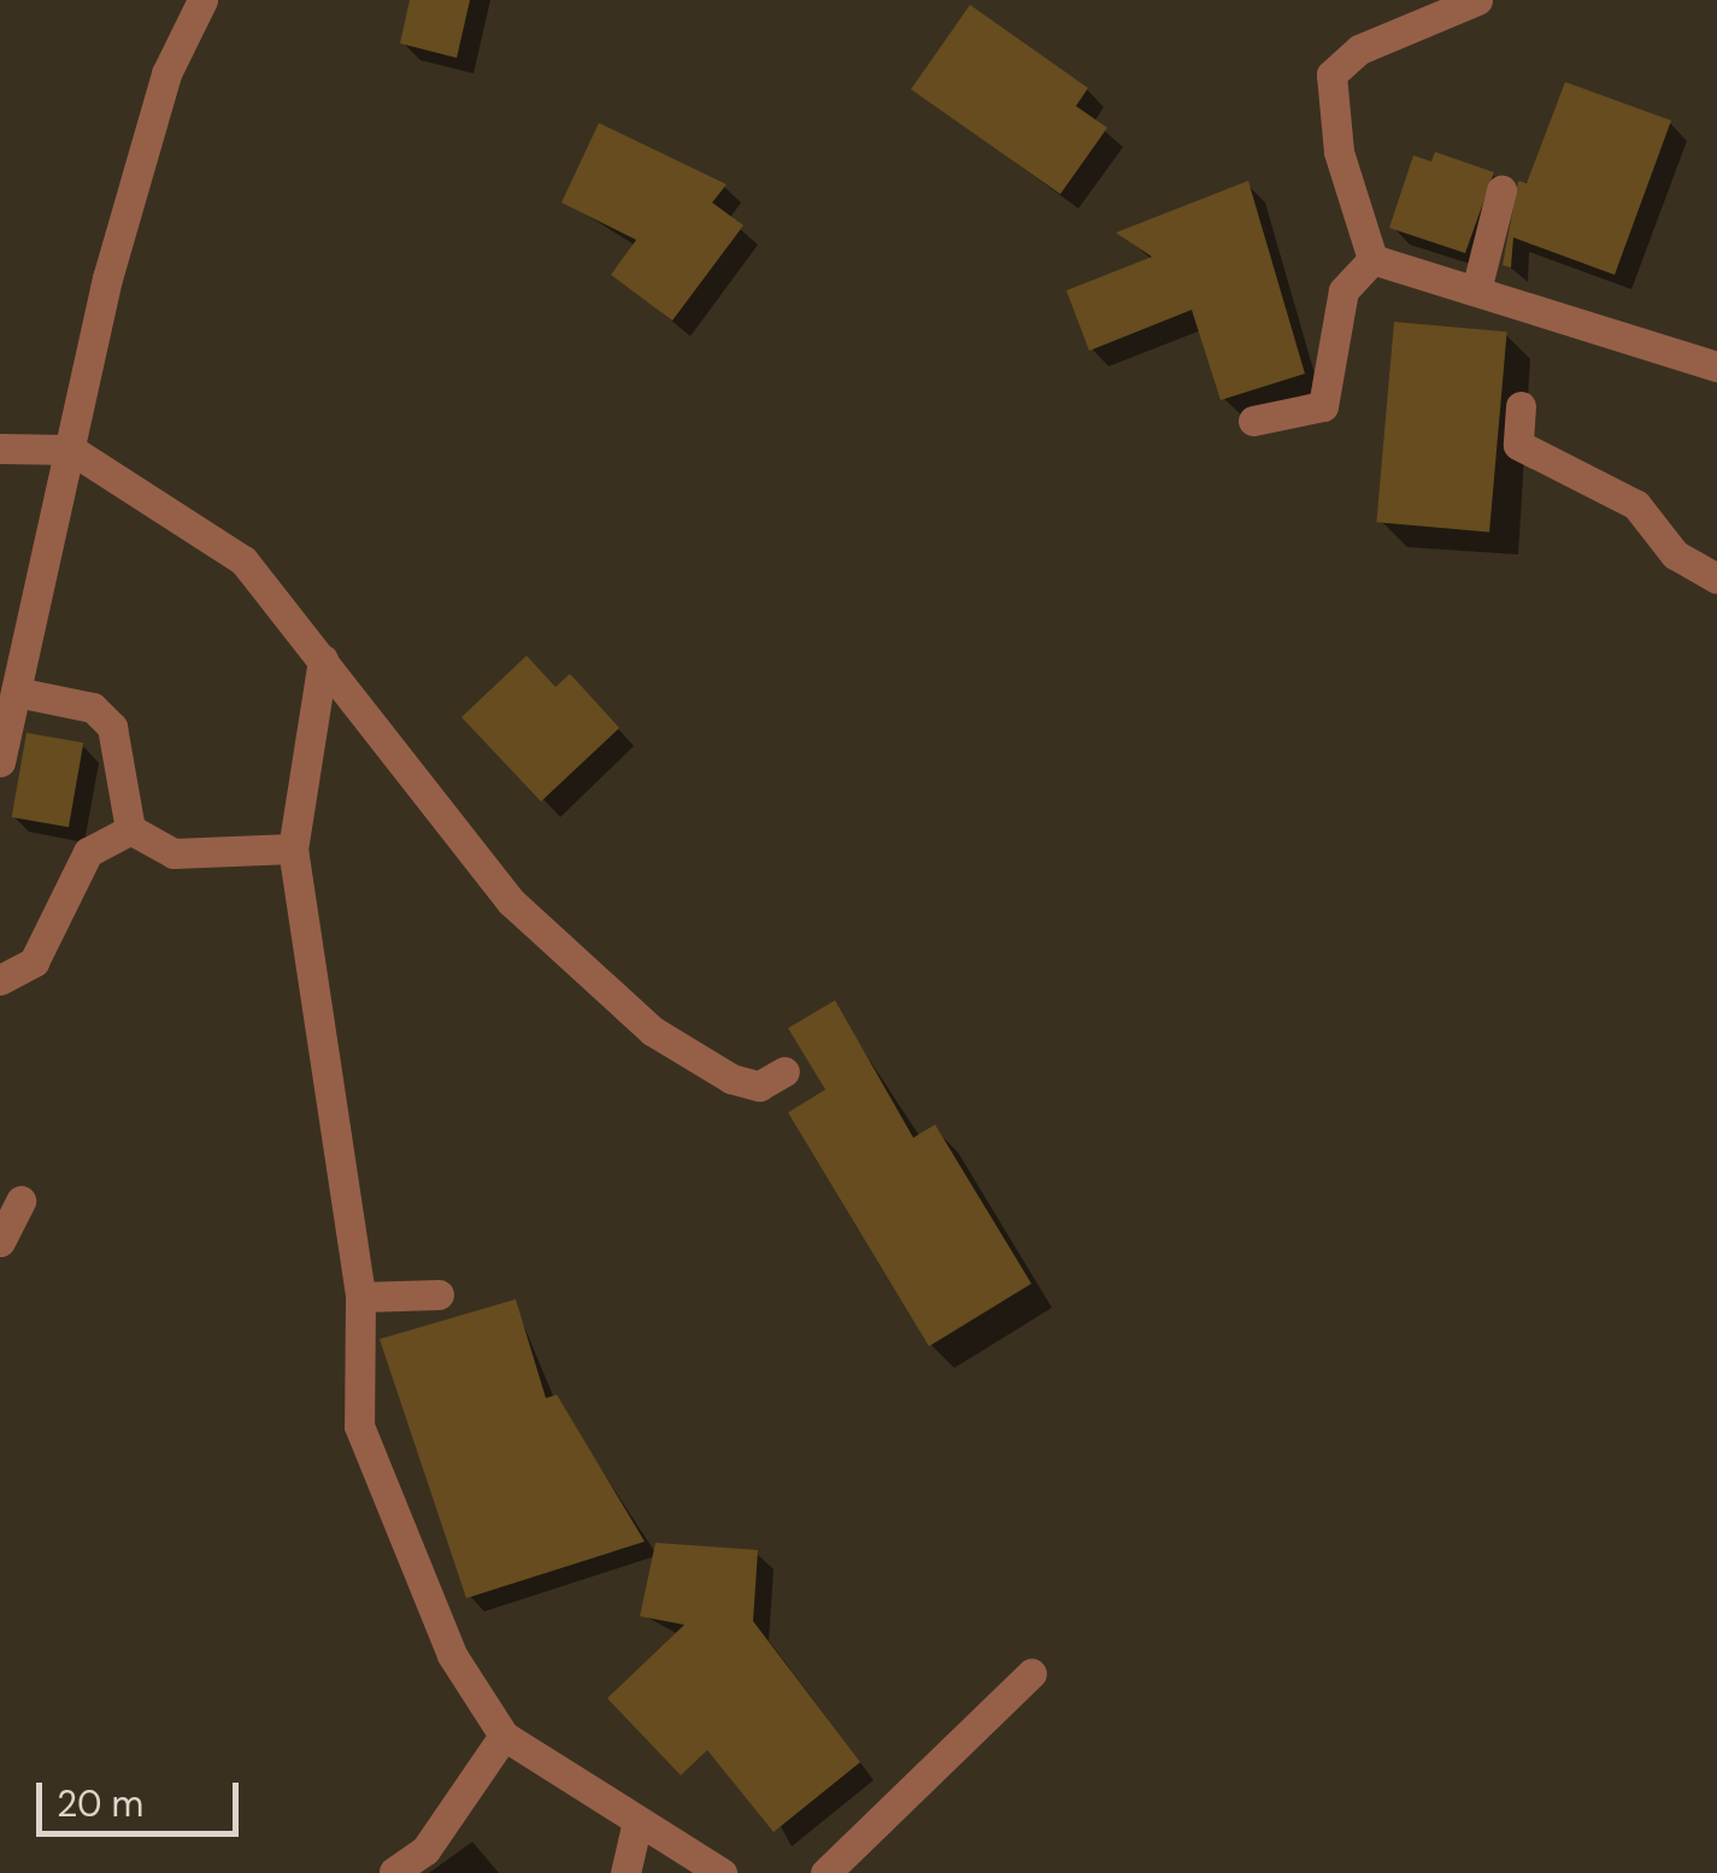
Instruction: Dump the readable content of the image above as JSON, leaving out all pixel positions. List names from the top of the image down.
{
  "scale_bar": "20 m"
}
